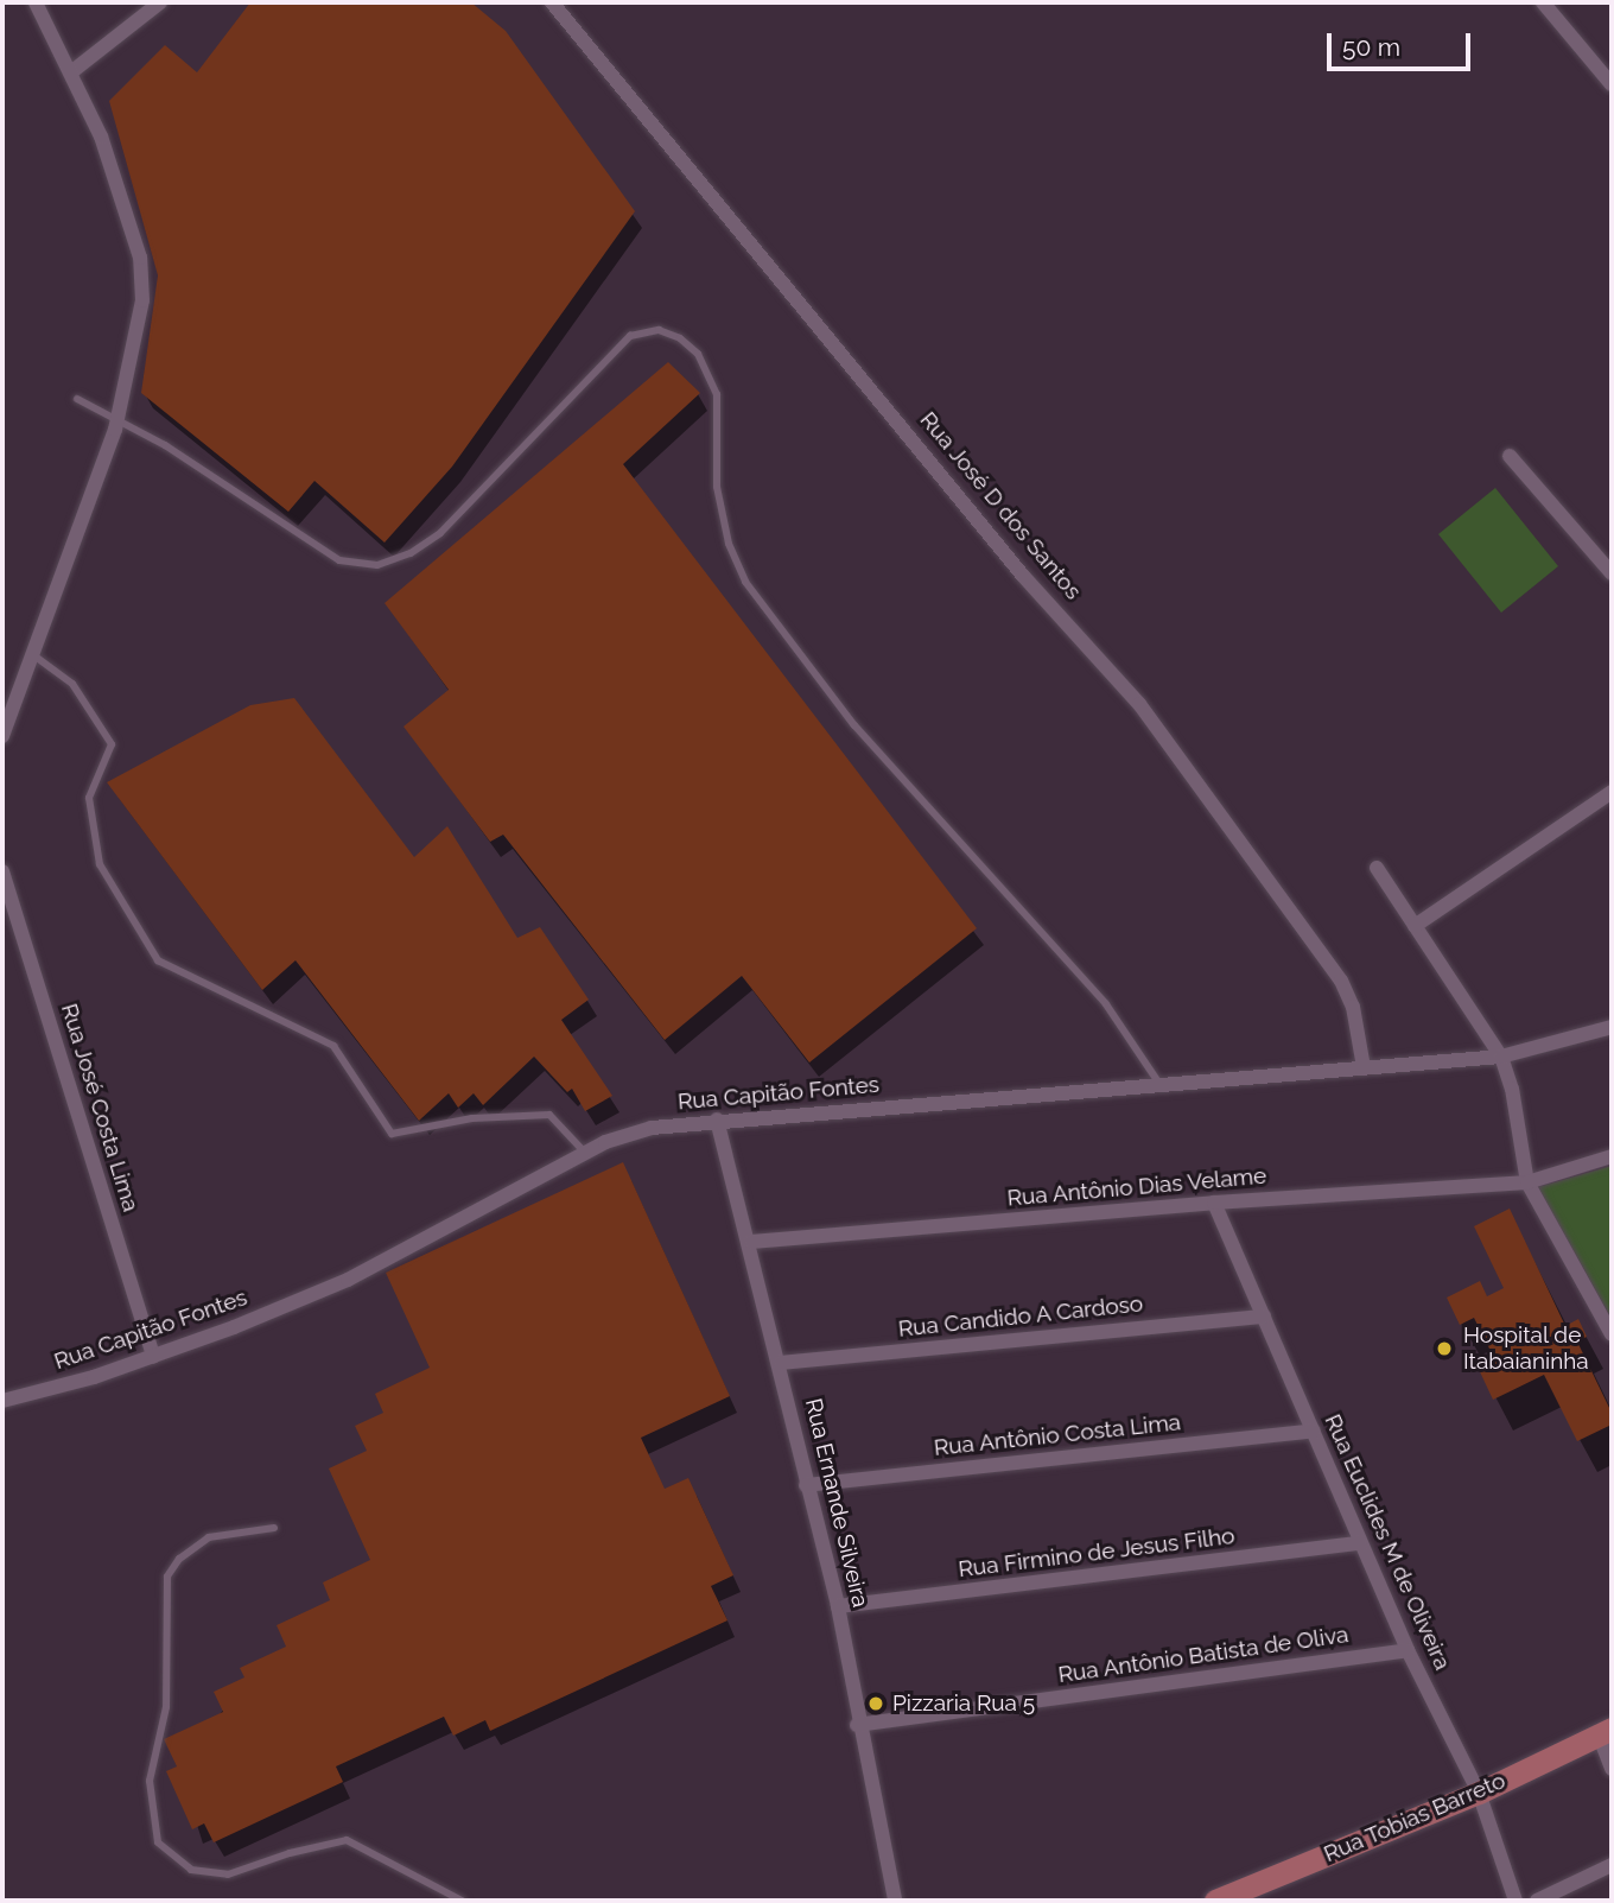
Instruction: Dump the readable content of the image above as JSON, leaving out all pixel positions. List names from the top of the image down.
{
  "streets": {
    "main road": ["Rua Tobias Barreto"],
    "street": [
      "Rua José D dos Santos",
      "Rua Capitão Fontes",
      "Rua José Costa Lima",
      "Rua Antônio Dias Velame",
      "Rua Candido A Cardoso",
      "Rua Antônio Costa Lima",
      "Rua Ernande Silveira",
      "Rua Euclides M de Oliveira",
      "Rua Firmino de Jesus Filho",
      "Rua Antônio Batista de Oliva"
    ]
  },
  "crossings": [
    ["Rua José D dos Santos", "Rua Capitão Fontes"],
    ["Rua Capitão Fontes", "Rua José Costa Lima"],
    ["Rua Capitão Fontes", "Rua Ernande Silveira"],
    ["Rua Antônio Dias Velame", "Rua Ernande Silveira"],
    ["Rua Antônio Dias Velame", "Rua Euclides M de Oliveira"],
    ["Rua Candido A Cardoso", "Rua Ernande Silveira"],
    ["Rua Candido A Cardoso", "Rua Euclides M de Oliveira"],
    ["Rua Antônio Costa Lima", "Rua Ernande Silveira"],
    ["Rua Antônio Costa Lima", "Rua Euclides M de Oliveira"],
    ["Rua Ernande Silveira", "Rua Firmino de Jesus Filho"],
    ["Rua Ernande Silveira", "Rua Antônio Batista de Oliva"],
    ["Rua Euclides M de Oliveira", "Rua Firmino de Jesus Filho"],
    ["Rua Euclides M de Oliveira", "Rua Antônio Batista de Oliva"],
    ["Rua Euclides M de Oliveira", "Rua Tobias Barreto"]
  ],
  "places": ["Hospital de Itabaianinha", "Pizzaria Rua 5"],
  "scale_bar": "50 m"
}
